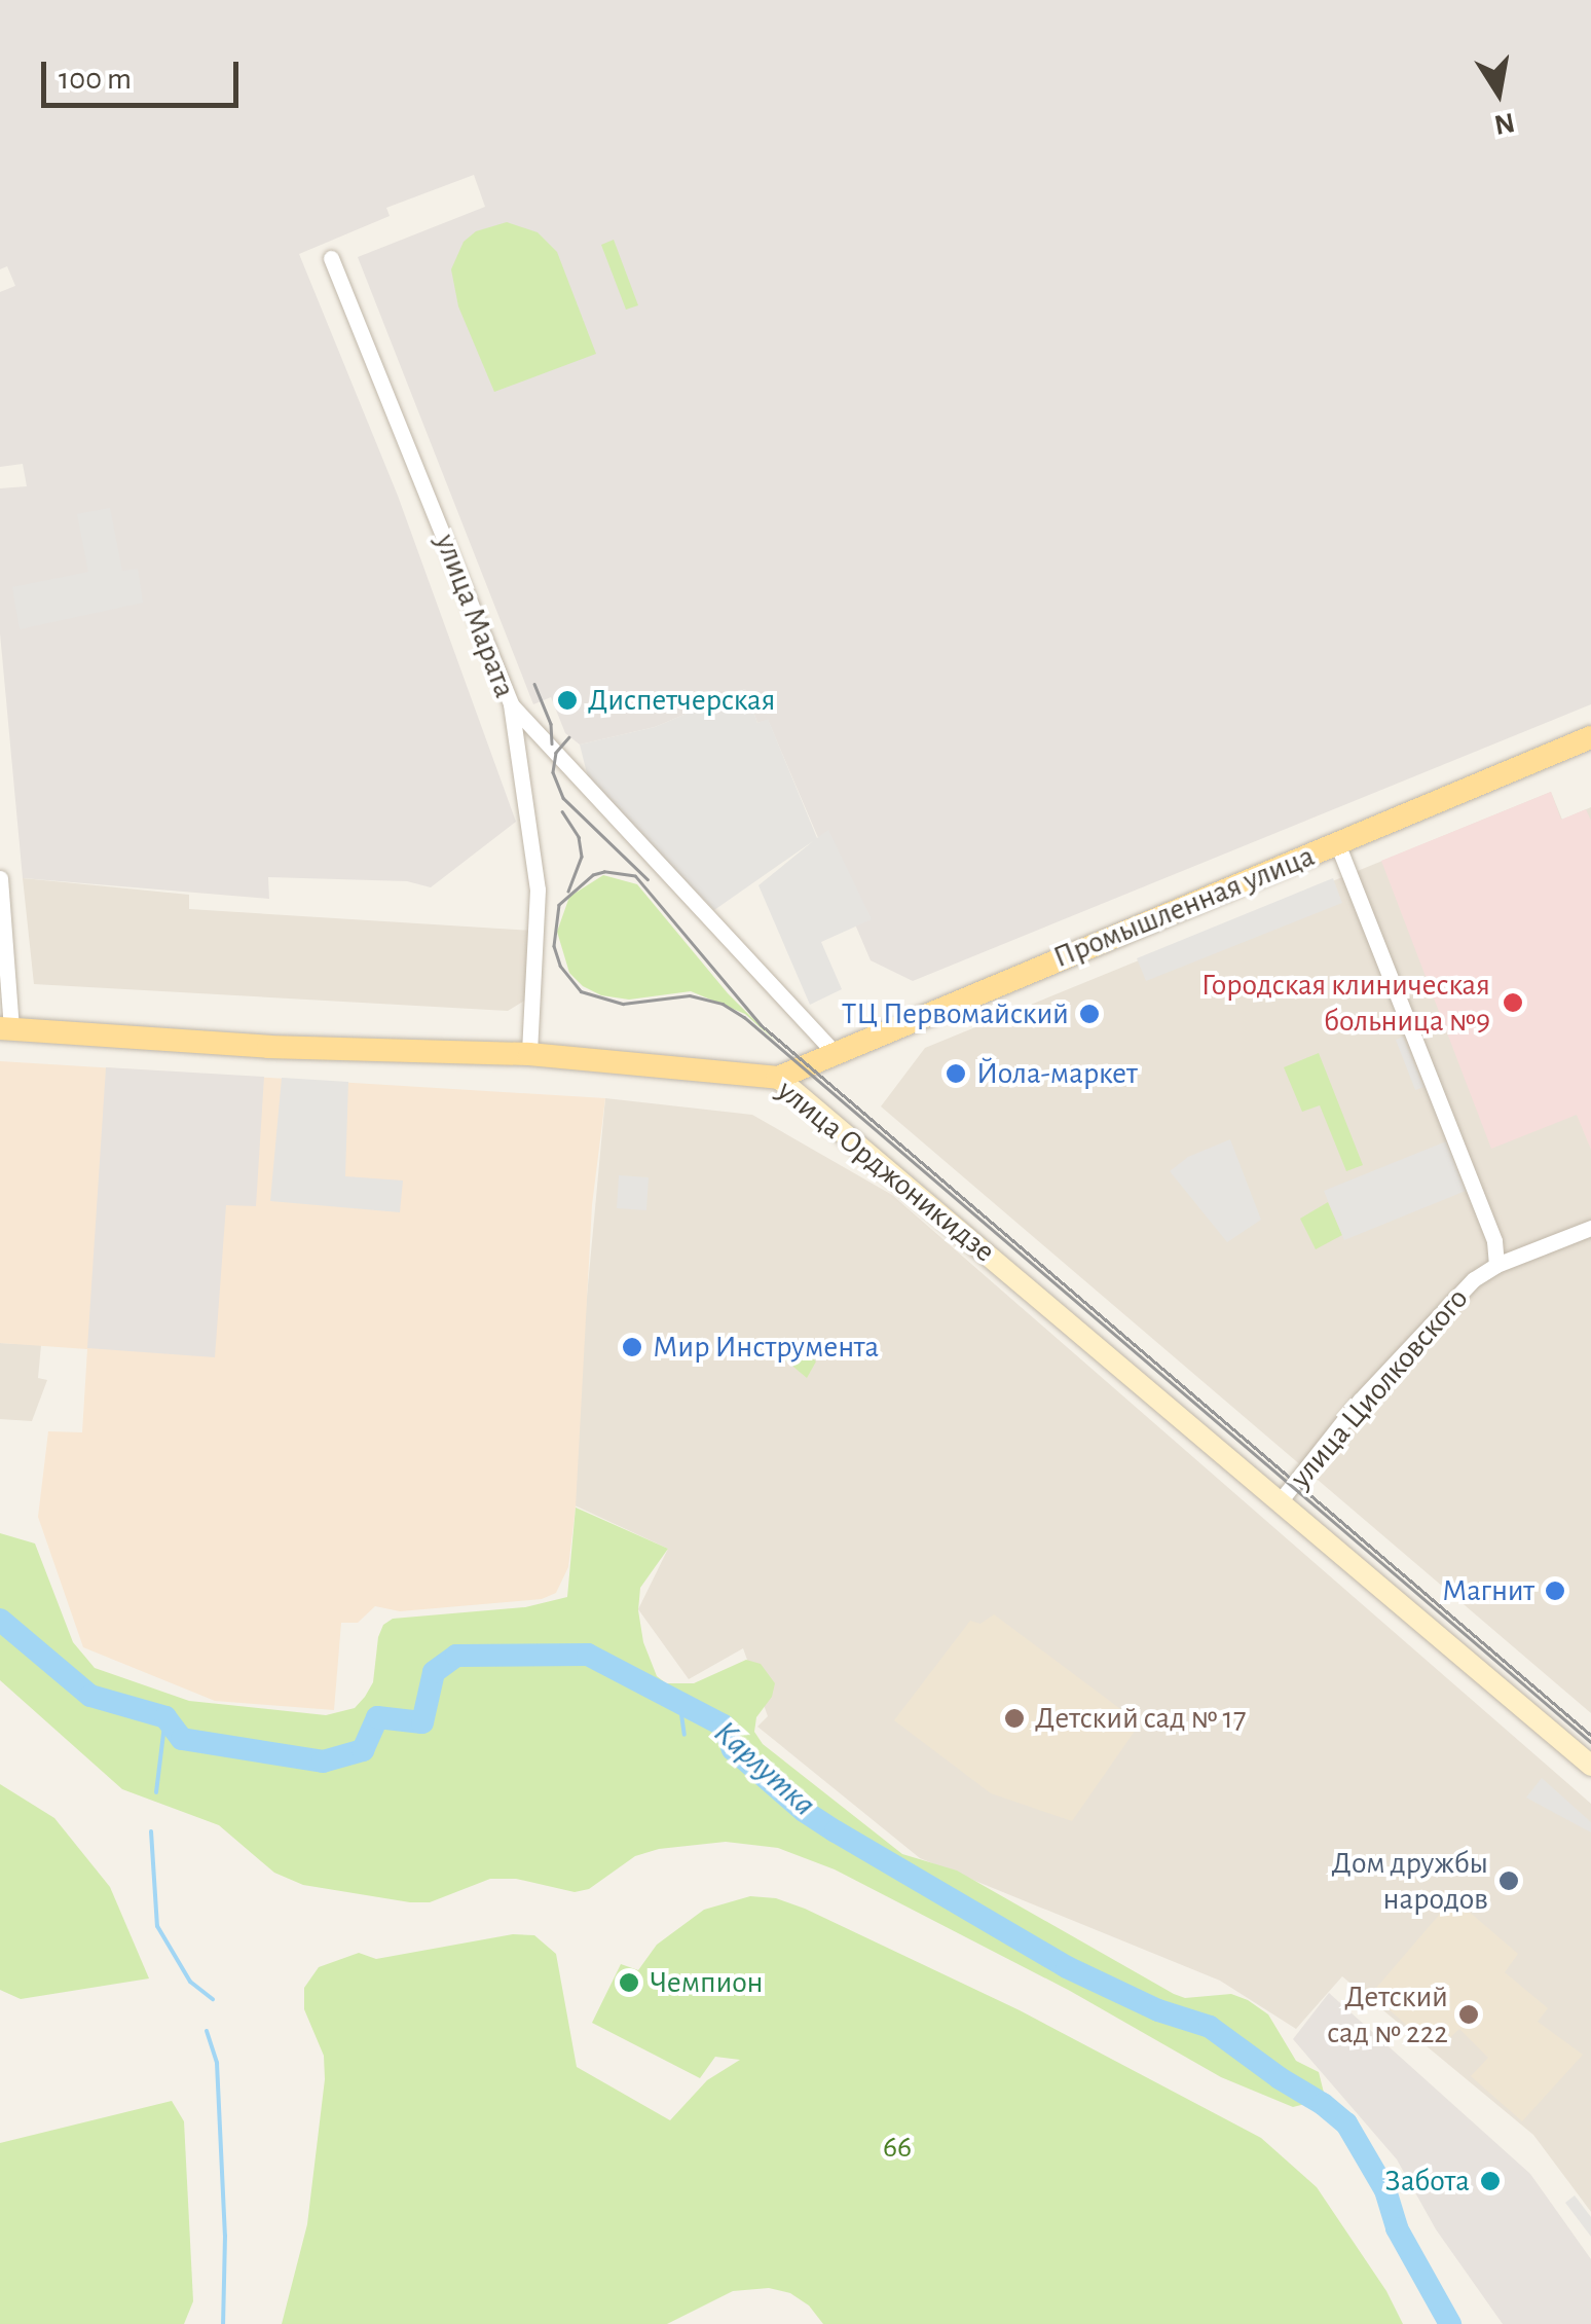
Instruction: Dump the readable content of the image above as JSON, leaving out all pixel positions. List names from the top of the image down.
{
  "streets": {
    "main road": ["Промышленная улица", "улица Орджоникидзе"],
    "street": ["улица Марата", "улица Циолковского"]
  },
  "crossings": [
    ["улица Марата", "улица Орджоникидзе"],
    ["Промышленная улица", "улица Орджоникидзе"],
    ["улица Орджоникидзе", "улица Циолковского"]
  ],
  "water": ["Карлутка"],
  "parks": ["66"],
  "places": [
    "Диспетчерская",
    "Городская клиническая больница №9",
    "ТЦ Первомайский",
    "Йола-маркет",
    "Мир Инструмента",
    "Магнит",
    "Детский сад № 17",
    "Дом дружбы народов",
    "Чемпион",
    "Детский сад № 222",
    "Забота"
  ],
  "scale_bar": "100 m",
  "north": "bottom"
}
